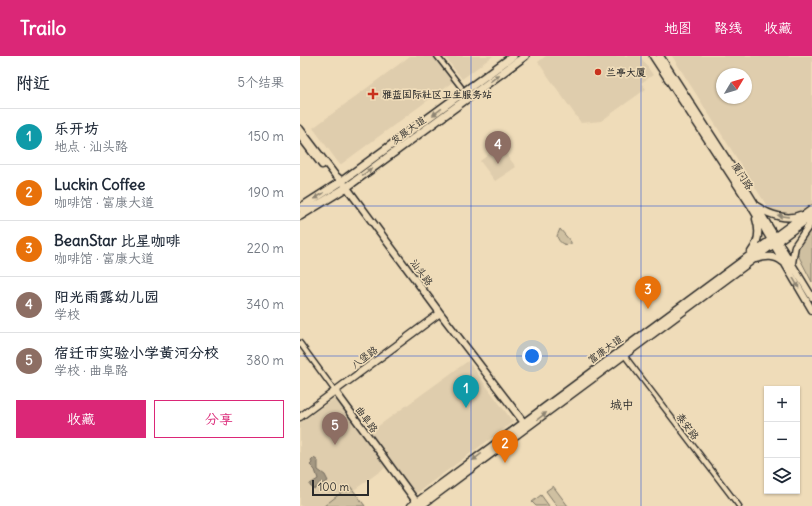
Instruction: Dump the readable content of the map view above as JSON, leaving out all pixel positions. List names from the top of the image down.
{
  "streets": {
    "main road": ["发展大道"],
    "street": [
      "厦门路",
      "汕头路",
      "富康大道",
      "八堡路",
      "曲阜路",
      "泰安路"
    ]
  },
  "crossings": [
    ["发展大道", "汕头路"],
    ["厦门路", "富康大道"],
    ["汕头路", "富康大道"],
    ["汕头路", "八堡路"],
    ["富康大道", "曲阜路"],
    ["富康大道", "泰安路"],
    ["八堡路", "曲阜路"]
  ],
  "districts": ["城中"],
  "places": {
    "other": ["兰亭大厦"],
    "health": ["雅蓝国际社区卫生服务站"]
  },
  "scale_bar": "100 m",
  "north": "top right",
  "page": {
    "header": "Trailo",
    "nav": ["地图", "路线", "收藏"],
    "heading": ["附近", "5个结果"],
    "list": [
      {
        "mark": "1",
        "name": "乐开坊",
        "note": "地点 · 汕头路",
        "value": "150 m"
      },
      {
        "mark": "2",
        "name": "Luckin Coffee",
        "note": "咖啡馆 · 富康大道",
        "value": "190 m"
      },
      {
        "mark": "3",
        "name": "BeanStar 比星咖啡",
        "note": "咖啡馆 · 富康大道",
        "value": "220 m"
      },
      {
        "mark": "4",
        "name": "阳光雨露幼儿园",
        "note": "学校",
        "value": "340 m"
      },
      {
        "mark": "5",
        "name": "宿迁市实验小学黄河分校",
        "note": "学校 · 曲阜路",
        "value": "380 m"
      }
    ],
    "pins": [
      "4",
      "3",
      "1",
      "5",
      "2"
    ],
    "map_buttons": ["+", "−"],
    "buttons": ["收藏", "分享"],
    "scale": "100 m"
  }
}
